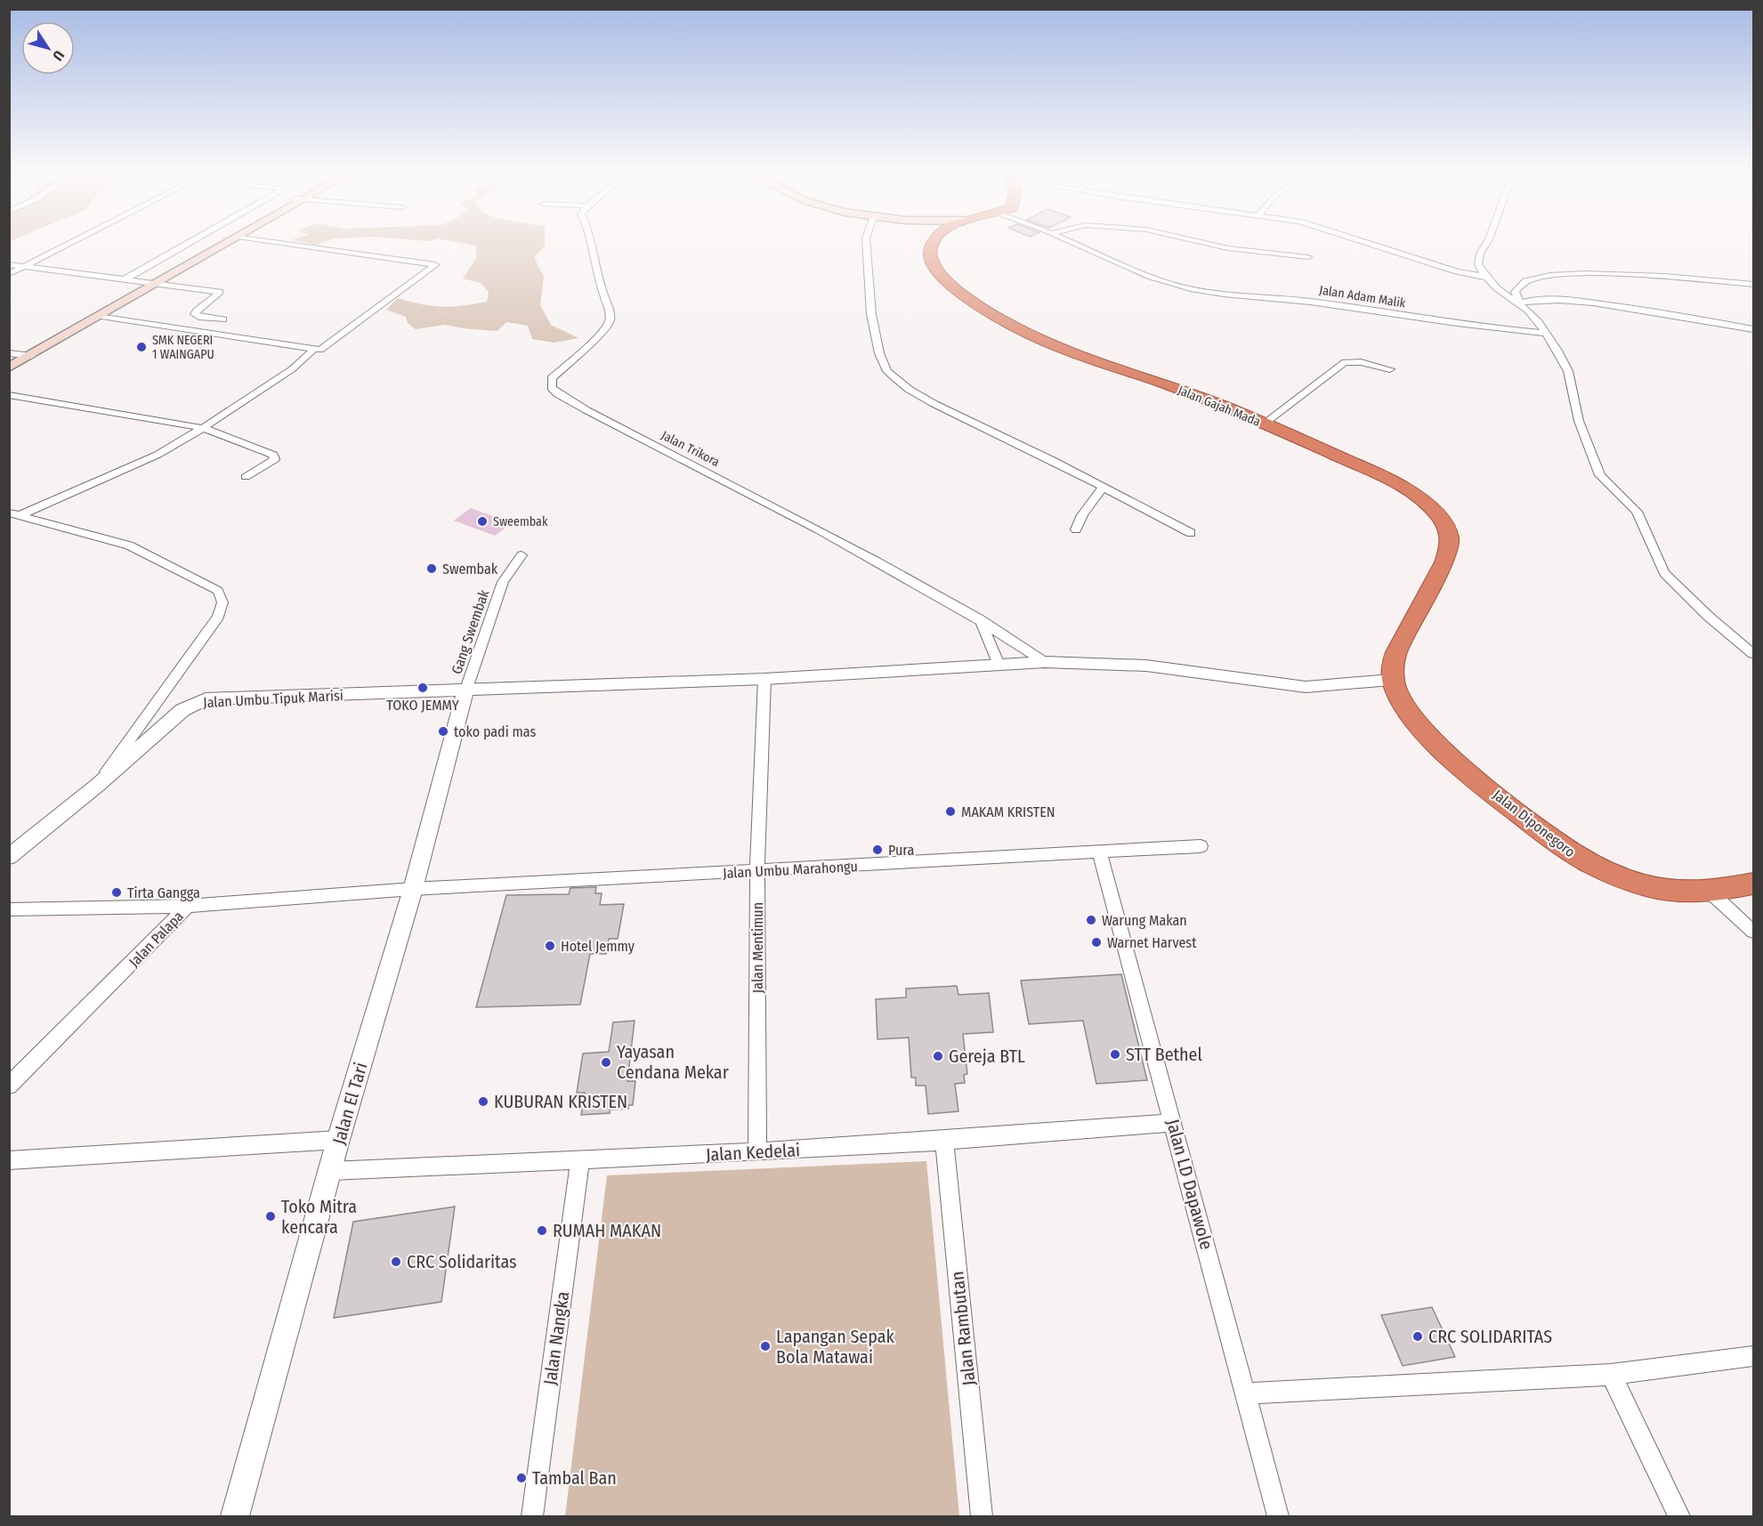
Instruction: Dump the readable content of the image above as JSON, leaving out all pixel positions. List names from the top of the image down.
{
  "streets": {
    "highway": ["Jalan Gajah Mada", "Jalan Diponegoro"],
    "street": [
      "Jalan Adam Malik",
      "Jalan Trikora",
      "Gang Swembak",
      "Jalan Umbu Tipuk Marisi",
      "Jalan Umbu Marahongu",
      "Jalan Palapa",
      "Jalan Mentimun",
      "Jalan El Tari",
      "Jalan Kedelai",
      "Jalan LD Dapawole",
      "Jalan Rambutan",
      "Jalan Nangka"
    ]
  },
  "crossings": [
    ["Jalan Gajah Mada", "Jalan Umbu Tipuk Marisi"],
    ["Jalan Gajah Mada", "Jalan Diponegoro"],
    ["Jalan Trikora", "Jalan Umbu Tipuk Marisi"],
    ["Gang Swembak", "Jalan Umbu Tipuk Marisi"],
    ["Gang Swembak", "Jalan El Tari"],
    ["Jalan Umbu Tipuk Marisi", "Jalan Diponegoro"],
    ["Jalan Umbu Tipuk Marisi", "Jalan Mentimun"],
    ["Jalan Umbu Tipuk Marisi", "Jalan El Tari"],
    ["Jalan Umbu Marahongu", "Jalan Palapa"],
    ["Jalan Umbu Marahongu", "Jalan Mentimun"],
    ["Jalan Umbu Marahongu", "Jalan El Tari"],
    ["Jalan Umbu Marahongu", "Jalan LD Dapawole"],
    ["Jalan Palapa", "Jalan El Tari"],
    ["Jalan Mentimun", "Jalan Kedelai"],
    ["Jalan El Tari", "Jalan Kedelai"],
    ["Jalan Kedelai", "Jalan LD Dapawole"],
    ["Jalan Kedelai", "Jalan Rambutan"],
    ["Jalan Kedelai", "Jalan Nangka"]
  ],
  "places": [
    "SMK NEGERI 1 WAINGAPU",
    "Sweembak",
    "Swembak",
    "TOKO JEMMY",
    "toko padi mas",
    "MAKAM KRISTEN",
    "Pura",
    "Tirta Gangga",
    "Warung Makan",
    "Warnet Harvest",
    "Hotel Jemmy",
    "STT Bethel",
    "Gereja BTL",
    "Yayasan Cendana Mekar",
    "KUBURAN KRISTEN",
    "Toko Mitra kencara",
    "RUMAH MAKAN",
    "CRC Solidaritas",
    "CRC SOLIDARITAS",
    "Lapangan Sepak Bola Matawai",
    "Tambal Ban"
  ],
  "north": "bottom right"
}
